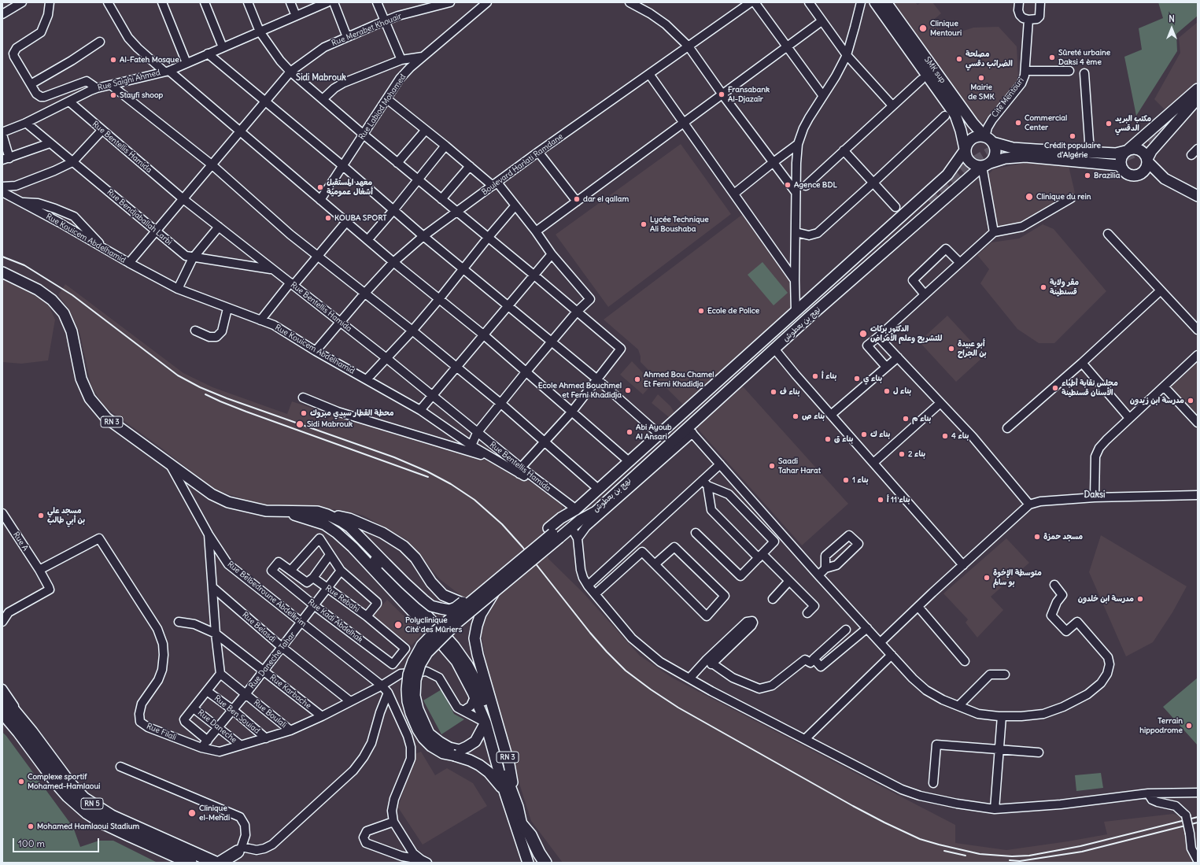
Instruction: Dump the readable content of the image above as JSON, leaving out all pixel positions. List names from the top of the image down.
{
  "streets": {
    "highway": ["RN 3", "RN 5"],
    "main road": ["SMK sup", "نهج بن بعطوش"],
    "street": [
      "Rue Merabet Khouair",
      "Rue Saighi Ahmed",
      "Cite Mentouri",
      "Rue Labiod Mohamed",
      "Rue Bentellis Hamida",
      "Boulevard Harlati Ramdane",
      "Rue Bendjaballah Larbi",
      "Rue Kouicem Abdelhamid",
      "Rue A",
      "Rue Belbedroune Abdelkrim",
      "Rue Rebahi",
      "Rue Kadi Abdelhak",
      "Rue Belasdi",
      "Rue Daneche Tahar",
      "Rue Karbache",
      "Rue Boulali",
      "Rue Ben Souiad",
      "Rue Daneche",
      "Rue Filali"
    ]
  },
  "crossings": [
    ["Rue Merabet Khouair", "Rue Bentellis Hamida"],
    ["Rue Merabet Khouair", "Rue Bendjaballah Larbi"],
    ["Rue Merabet Khouair", "Rue Kouicem Abdelhamid"],
    ["SMK sup", "Cite Mentouri"],
    ["SMK sup", "نهج بن بعطوش"],
    ["Rue Saighi Ahmed", "Rue Bentellis Hamida"],
    ["Rue Saighi Ahmed", "Rue Bendjaballah Larbi"],
    ["Cite Mentouri", "نهج بن بعطوش"],
    ["Rue Bentellis Hamida", "Boulevard Harlati Ramdane"],
    ["Rue Bentellis Hamida", "Rue Bendjaballah Larbi"],
    ["Rue Bentellis Hamida", "Rue Kouicem Abdelhamid"],
    ["Boulevard Harlati Ramdane", "Rue Kouicem Abdelhamid"],
    ["RN 3", "Rue Belbedroune Abdelkrim"],
    ["RN 3", "Rue Filali"],
    ["Rue A", "Rue Filali"],
    ["Rue Belbedroune Abdelkrim", "Rue Daneche Tahar"],
    ["Rue Belbedroune Abdelkrim", "Rue Filali"],
    ["Rue Rebahi", "Rue Kadi Abdelhak"],
    ["Rue Rebahi", "Rue Daneche Tahar"],
    ["Rue Kadi Abdelhak", "Rue Daneche Tahar"],
    ["Rue Belasdi", "Rue Daneche Tahar"],
    ["Rue Belasdi", "Rue Filali"],
    ["Rue Daneche Tahar", "Rue Karbache"],
    ["Rue Daneche Tahar", "Rue Boulali"],
    ["Rue Daneche Tahar", "Rue Ben Souiad"],
    ["Rue Daneche Tahar", "Rue Daneche"],
    ["Rue Daneche Tahar", "Rue Filali"],
    ["Rue Karbache", "Rue Filali"],
    ["Rue Boulali", "Rue Filali"],
    ["Rue Ben Souiad", "Rue Filali"],
    ["Rue Daneche", "Rue Filali"]
  ],
  "districts": ["Sidi Mabrouk", "Daksi"],
  "places": [
    "Clinique Mentouri",
    "Sûreté urbaine Daksi 4 ème",
    "مصلحة الضرائب دقسي",
    "Al-Fateh Mosque",
    "Mairie de SMK",
    "Fransabank Al-Djazaïr",
    "Stayfi shoop",
    "Commercial Center",
    "مكتب البريد الدقسي",
    "Crédit populaire d'Algérie",
    "Brazilia",
    "Agence BDL",
    "معهد المستقبل أشغال عمومية",
    "Clinique du rein",
    "dar el qallam",
    "KOUBA SPORT",
    "Lycée Technique Ali Boushaba",
    "مقر ولاية قسنطينة",
    "Ecole de Police",
    "الدكتور بركات للتشريح وعلم الأمراض",
    "أبو عبيدة بن الجراح",
    "بناء أ",
    "بناء ي",
    "Ahmed Bou Chamel Et Ferni Khadidja",
    "مجلس نقابة أطباء الأسنان قسنطينة",
    "Ecole Ahmed Bouchmel et Ferni Khadidja",
    "بناء ل",
    "بناء ف",
    "مدرسة ابن زيدون",
    "محطة القطار سيدي مبروك",
    "بناء ص",
    "بناء م",
    "Sidi Mabrouk",
    "Abi Ayoub Al Ansari",
    "بناء ك",
    "بناء 4",
    "بناء ق",
    "بناء 2",
    "Saadi Tahar Harat",
    "بناء 1",
    "بناء 11 أ",
    "مسجد علي بن أبي طالب",
    "مسجد حمزة",
    "متوسطة الإخوة بو سالم",
    "مدرسة ابن خلدون",
    "Polyclinique Cité des Mûriers",
    "Terrain hippodrome",
    "Complexe sportif Mohamed-Hamlaoui",
    "Clinique el-Mehdi",
    "Mohamed Hamlaoui Stadium"
  ],
  "scale_bar": "100 m",
  "north": "top"
}
